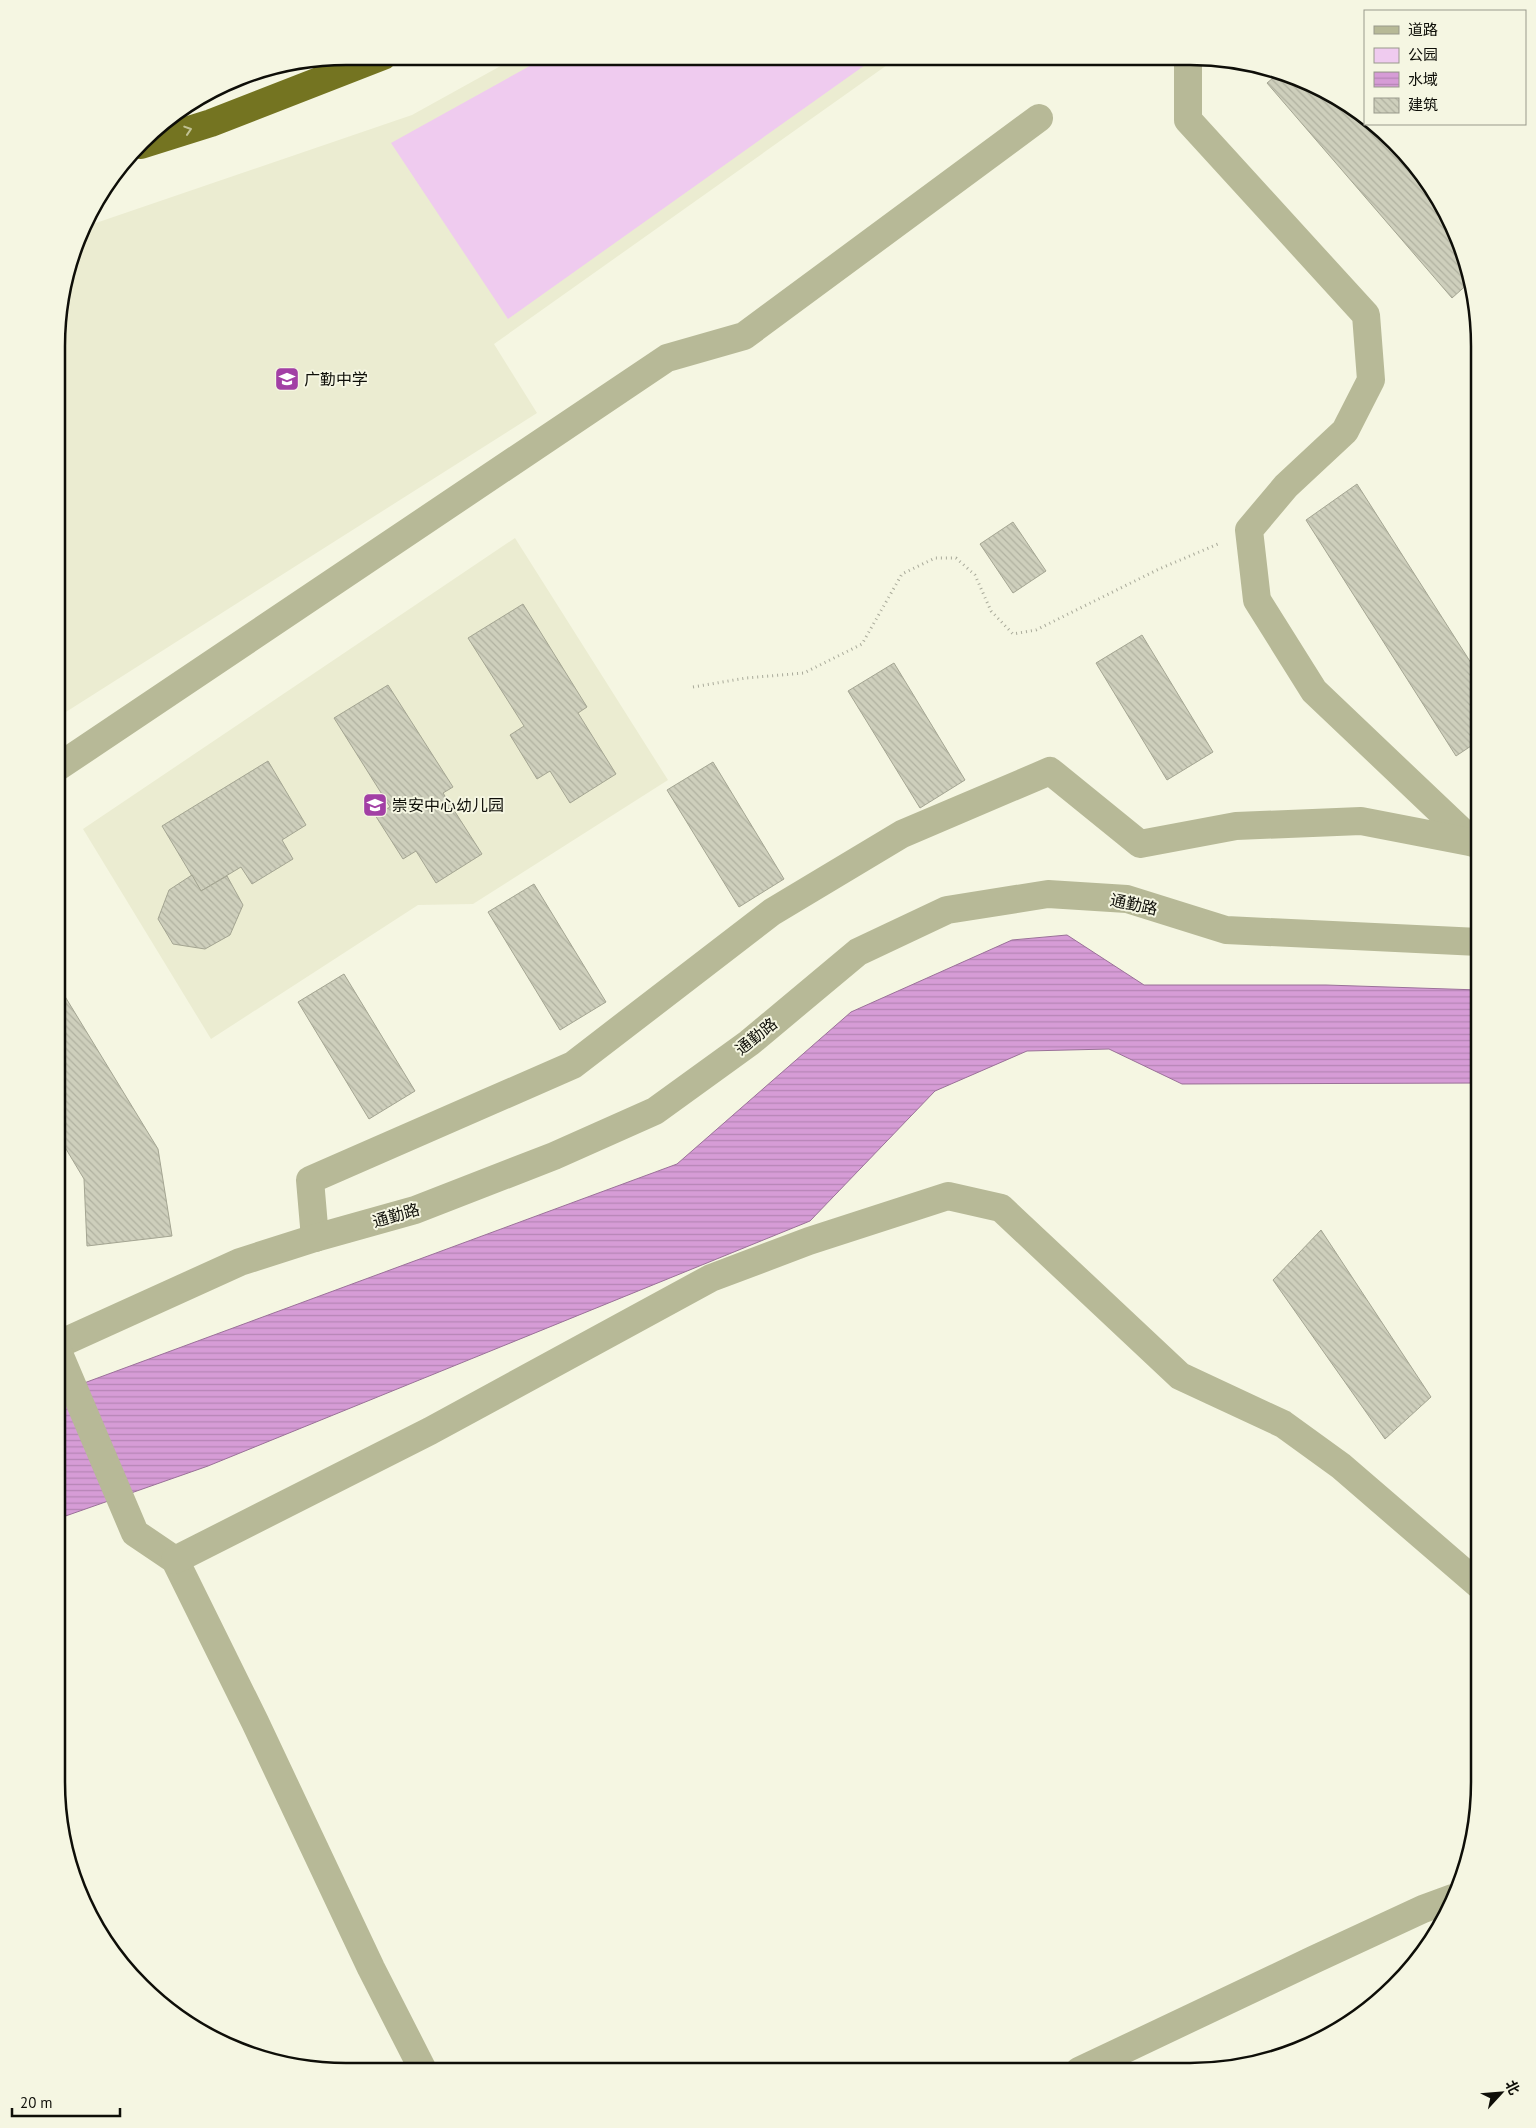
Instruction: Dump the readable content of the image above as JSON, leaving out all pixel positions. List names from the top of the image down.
{
  "streets": {
    "street": ["通勤路"]
  },
  "places": {
    "school or university": ["广勤中学", "崇安中心幼儿园"]
  },
  "legend": [
    "道路",
    "公园",
    "水域",
    "建筑"
  ],
  "scale_bar": "20 m",
  "north": "top right"
}
